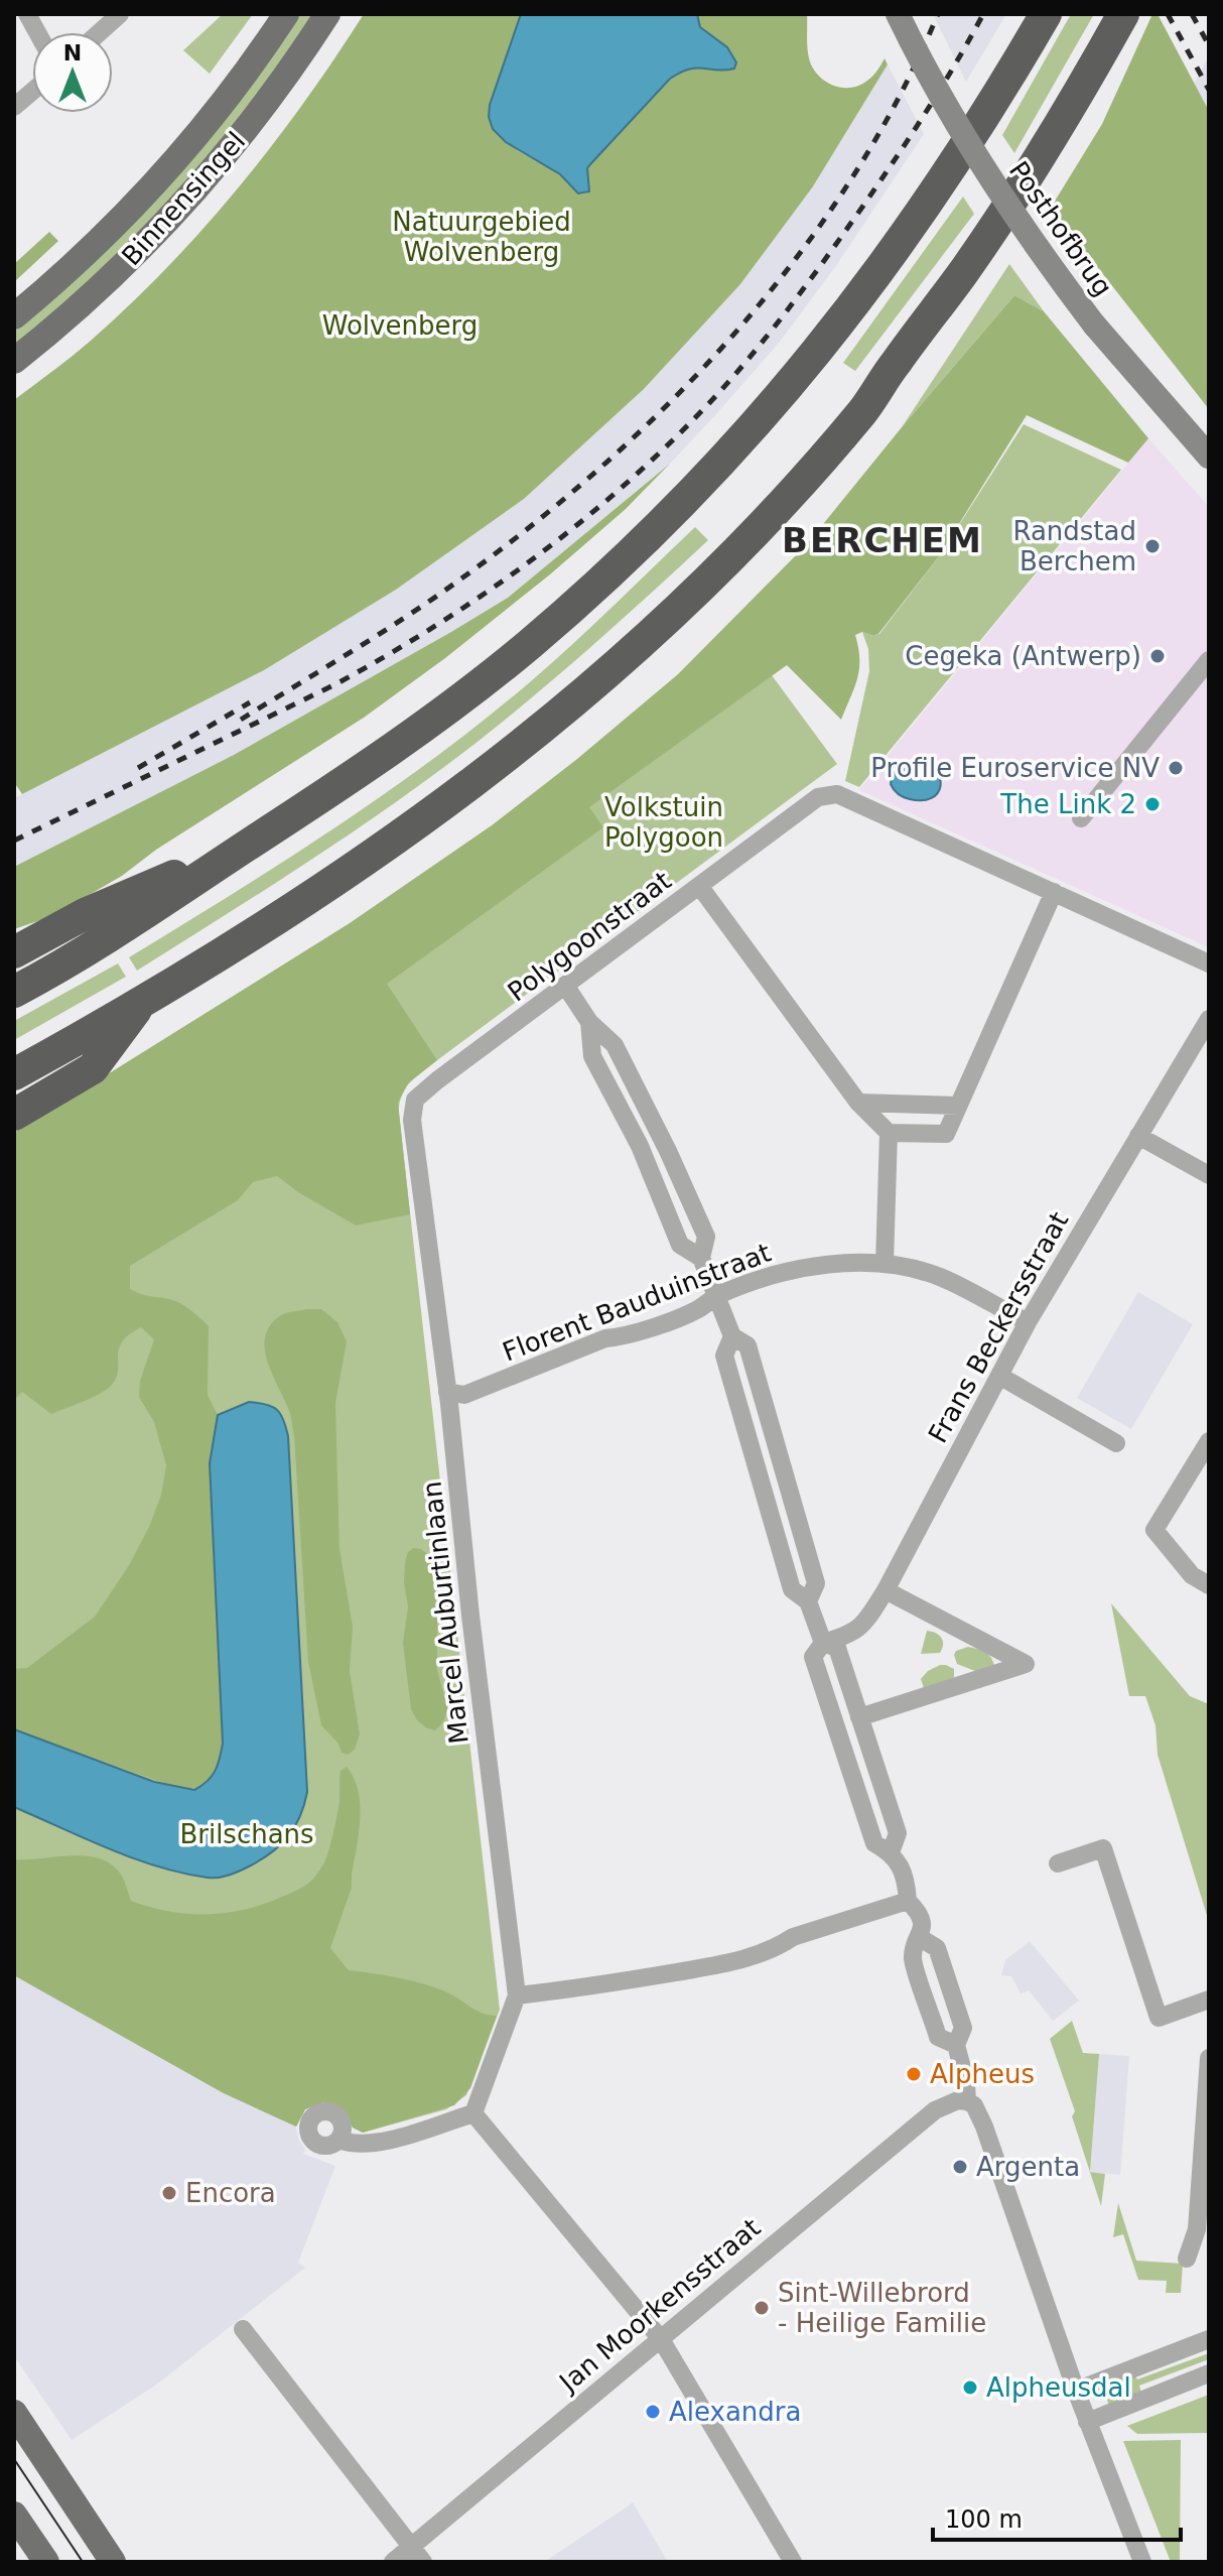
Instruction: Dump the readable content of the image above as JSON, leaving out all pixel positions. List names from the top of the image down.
{
  "streets": {
    "main road": ["Binnensingel"],
    "street": [
      "Posthofbrug",
      "Polygoonstraat",
      "Florent Bauduinstraat",
      "Frans Beckersstraat",
      "Marcel Auburtinlaan",
      "Jan Moorkensstraat"
    ]
  },
  "crossings": [
    ["Polygoonstraat", "Marcel Auburtinlaan"],
    ["Florent Bauduinstraat", "Frans Beckersstraat"],
    ["Florent Bauduinstraat", "Marcel Auburtinlaan"]
  ],
  "districts": ["BERCHEM"],
  "parks": [
    "Natuurgebied Wolvenberg",
    "Wolvenberg",
    "Volkstuin Polygoon",
    "Brilschans"
  ],
  "places": [
    "Randstad Berchem",
    "Cegeka (Antwerp)",
    "Profile Euroservice NV",
    "The Link 2",
    "Alpheus",
    "Argenta",
    "Encora",
    "Sint-Willebrord - Heilige Familie",
    "Alpheusdal",
    "Alexandra"
  ],
  "scale_bar": "100 m",
  "north": "top"
}
